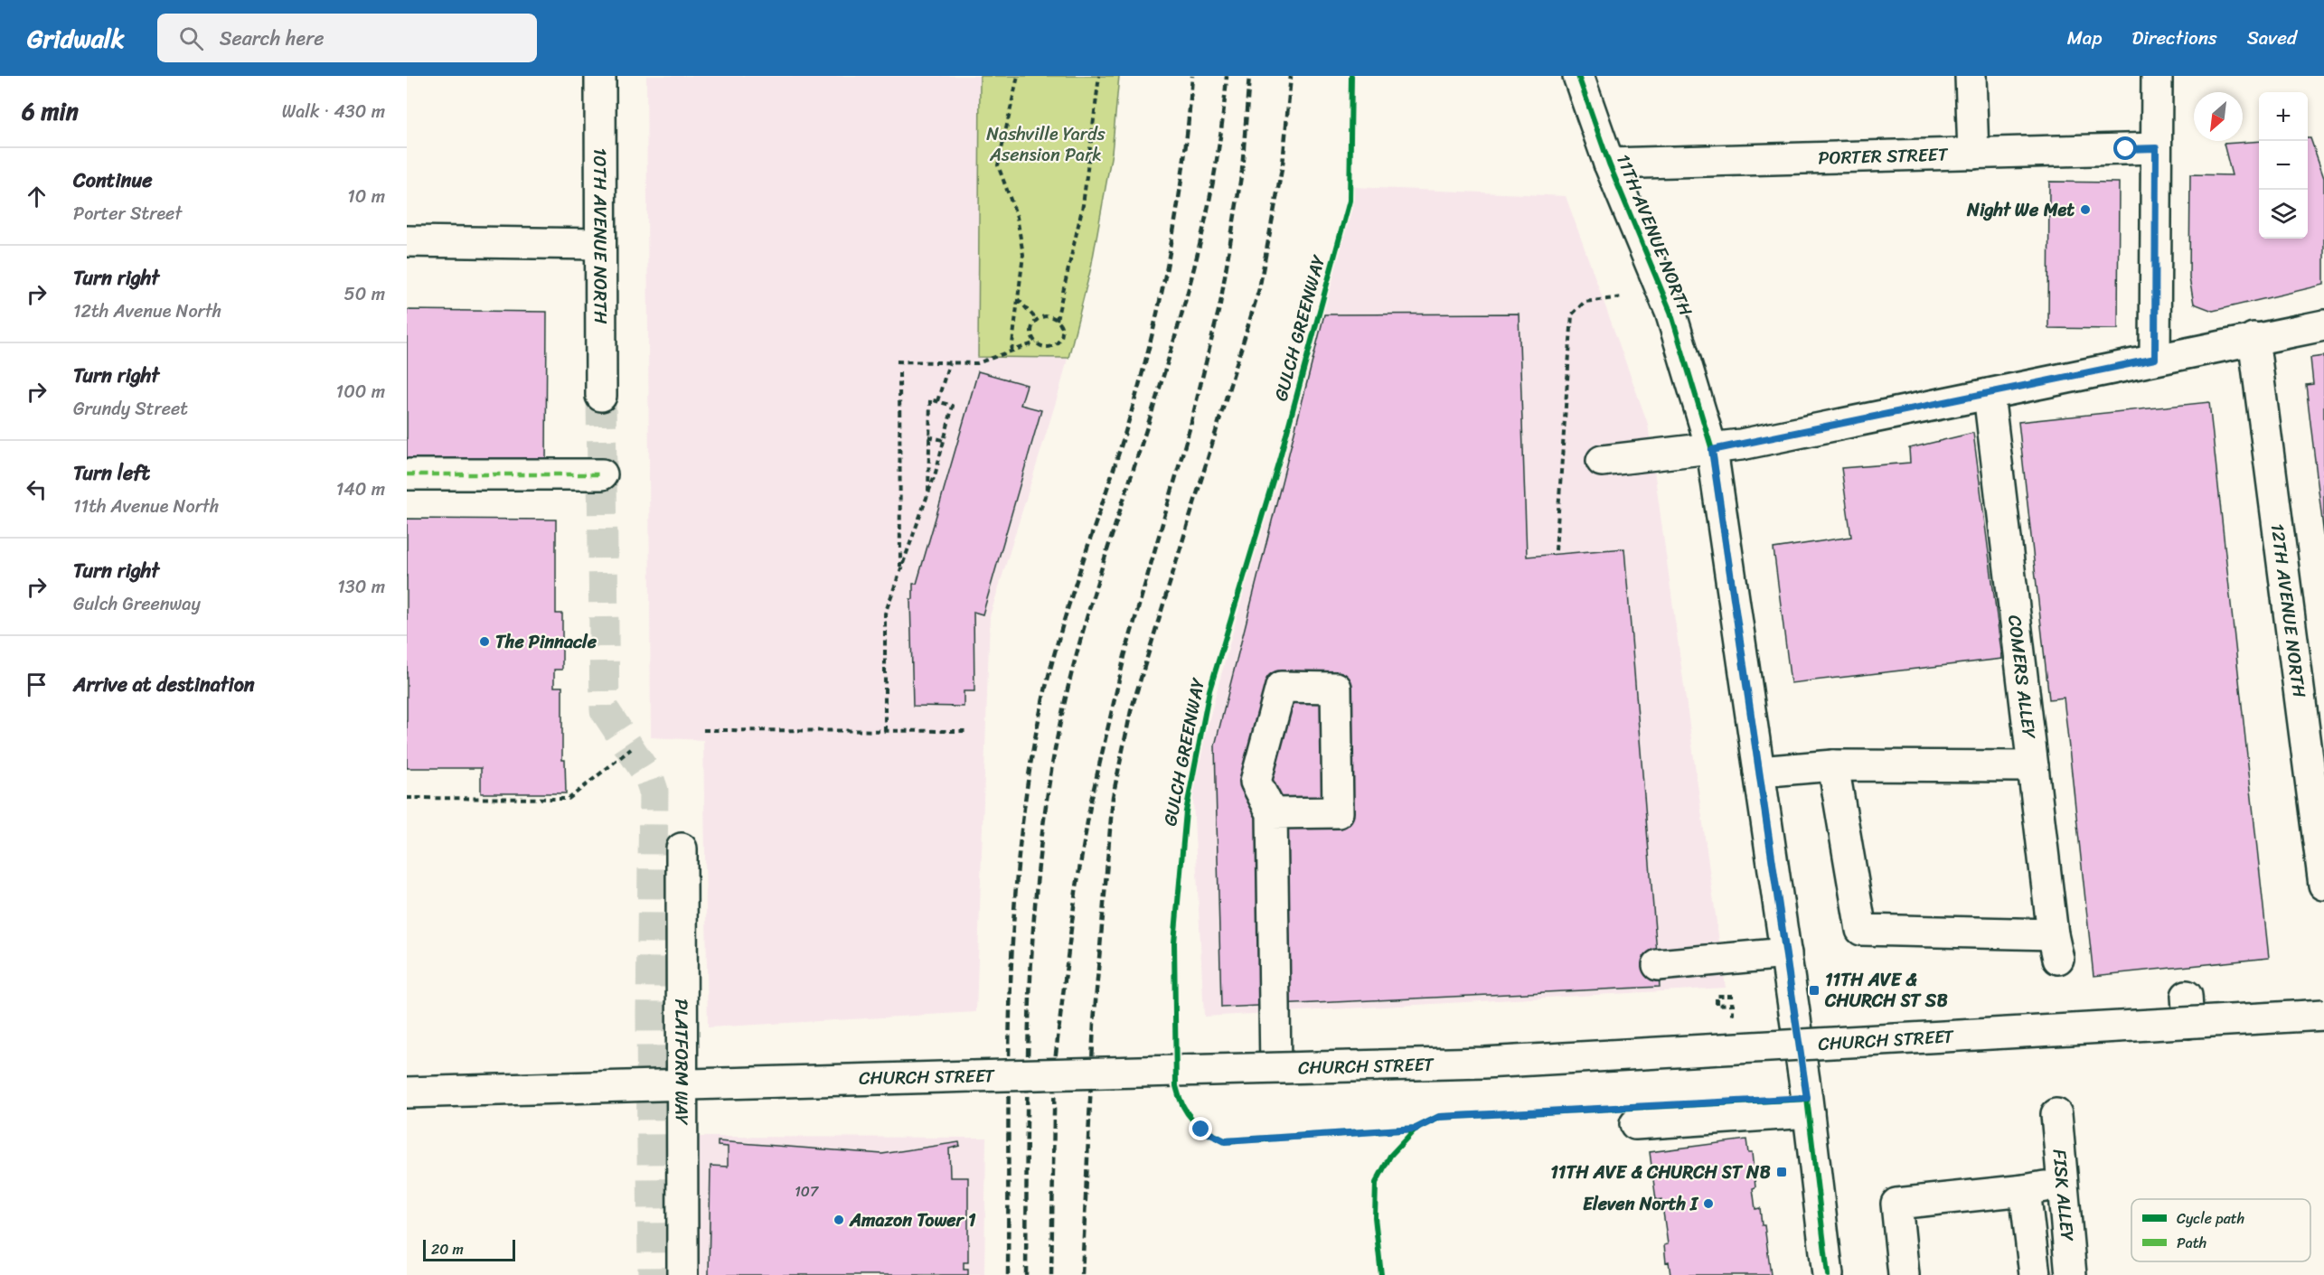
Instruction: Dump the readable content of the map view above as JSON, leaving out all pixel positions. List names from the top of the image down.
{
  "streets": {
    "street": [
      "PORTER STREET",
      "11TH AVENUE NORTH",
      "10TH AVENUE NORTH",
      "12TH AVENUE NORTH",
      "COMERS ALLEY",
      "CHURCH STREET",
      "PLATFORM WAY",
      "FISK ALLEY"
    ],
    "cycle path": ["GULCH GREENWAY"]
  },
  "crossings": [
    ["PORTER STREET", "11TH AVENUE NORTH"],
    ["11TH AVENUE NORTH", "CHURCH STREET"],
    ["CHURCH STREET", "PLATFORM WAY"]
  ],
  "parks": ["Nashville Yards Asension Park"],
  "places": {
    "other": [
      "Night We Met",
      "The Pinnacle",
      "Eleven North I",
      "Amazon Tower 1"
    ],
    "transit": ["11TH AVE & CHURCH ST SB", "11TH AVE & CHURCH ST NB"]
  },
  "house_numbers": ["107"],
  "legend": ["Cycle path", "Path"],
  "scale_bar": "20 m",
  "north": "bottom left",
  "page": {
    "header": "Gridwalk",
    "search": "Search here",
    "nav": ["Map", "Directions", "Saved"],
    "heading": ["6 min", "Walk · 430 m"],
    "map_buttons": ["+", "−"],
    "list": [
      ["Continue", "Porter Street", "10 m"],
      ["Turn right", "12th Avenue North", "50 m"],
      ["Turn right", "Grundy Street", "100 m"],
      ["Turn left", "11th Avenue North", "140 m"],
      ["Turn right", "Gulch Greenway", "130 m"],
      "Arrive at destination"
    ],
    "scale": "20 m"
  }
}
